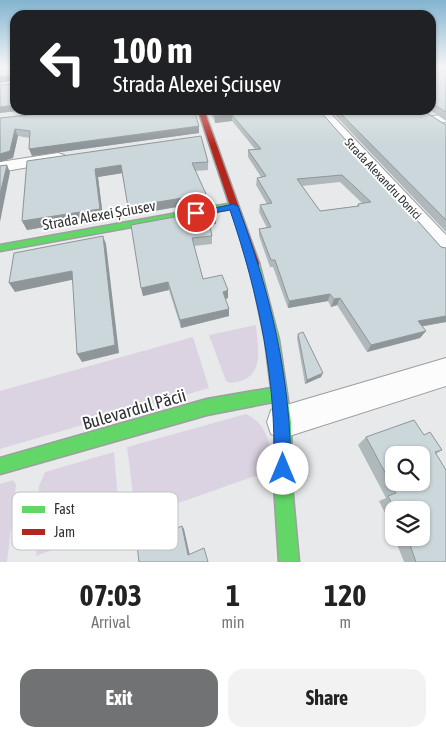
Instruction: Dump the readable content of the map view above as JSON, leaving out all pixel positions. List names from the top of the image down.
{
  "streets": {
    "street": ["Strada Alexandru Donici", "Strada Alexei Șciusev", "Bulevardul Păcii"]
  },
  "legend": ["Fast", "Jam"],
  "page": {
    "turn": ["100 m", "Strada Alexei Șciusev"],
    "eta": [
      "07:03",
      "Arrival",
      "1",
      "min",
      "120",
      "m"
    ],
    "buttons": ["Exit", "Share"]
  }
}
